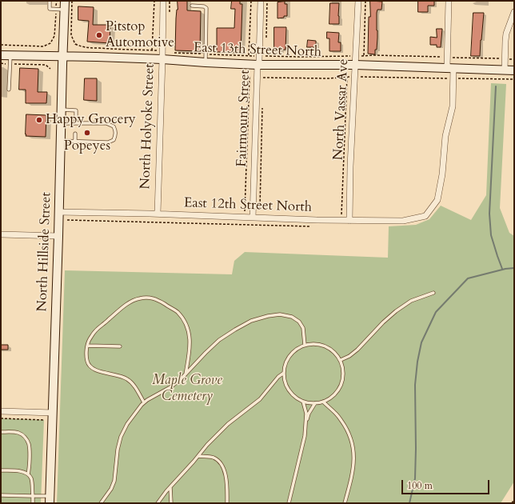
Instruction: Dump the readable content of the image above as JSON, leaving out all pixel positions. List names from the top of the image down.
{
  "streets": {
    "main road": ["East 13th Street North", "North Hillside Street"],
    "street": [
      "North Vassar Ave",
      "Fairmount Street",
      "North Holyoke Street",
      "East 12th Street North"
    ]
  },
  "crossings": [
    ["East 13th Street North", "North Vassar Ave"],
    ["East 13th Street North", "Fairmount Street"],
    ["East 13th Street North", "North Holyoke Street"],
    ["East 13th Street North", "North Hillside Street"],
    ["North Vassar Ave", "East 12th Street North"],
    ["Fairmount Street", "East 12th Street North"],
    ["North Holyoke Street", "East 12th Street North"],
    ["East 12th Street North", "North Hillside Street"]
  ],
  "parks": ["Maple Grove Cemetery"],
  "places": ["Pitstop Automotive", "Happy Grocery", "Popeyes"],
  "scale_bar": "100 m"
}
